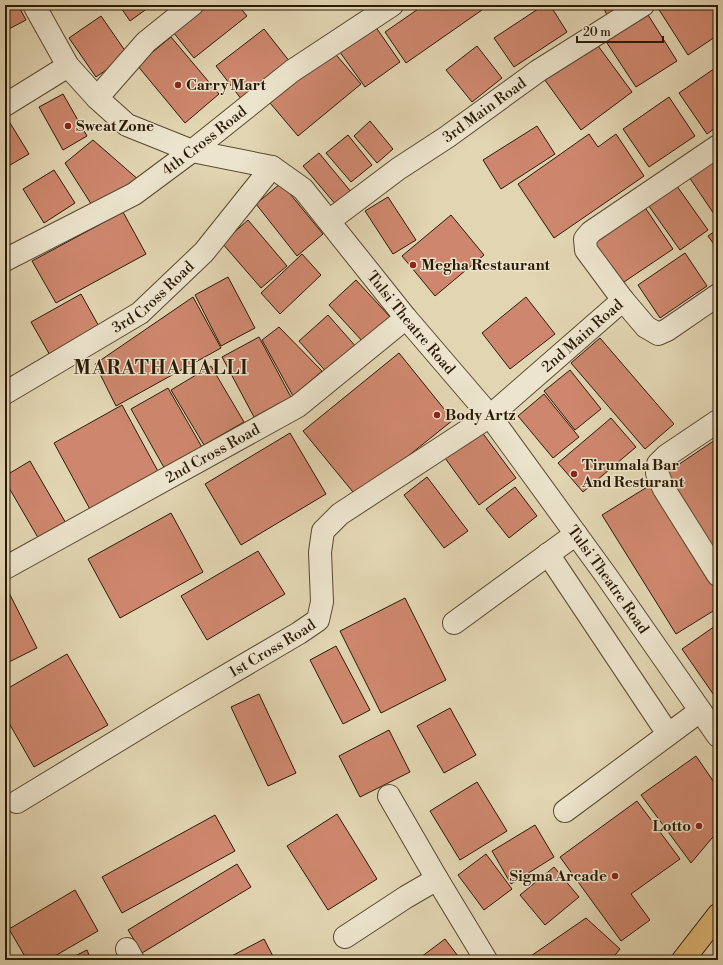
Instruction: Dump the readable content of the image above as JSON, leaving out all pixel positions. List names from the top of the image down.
{
  "streets": {
    "street": [
      "3rd Main Road",
      "4th Cross Road",
      "3rd Cross Road",
      "Tulsi Theatre Road",
      "2nd Main Road",
      "2nd Cross Road",
      "1st Cross Road"
    ]
  },
  "crossings": [
    ["3rd Main Road", "Tulsi Theatre Road"],
    ["4th Cross Road", "Tulsi Theatre Road"],
    ["3rd Cross Road", "Tulsi Theatre Road"],
    ["Tulsi Theatre Road", "2nd Main Road"],
    ["Tulsi Theatre Road", "2nd Cross Road"],
    ["Tulsi Theatre Road", "1st Cross Road"],
    ["2nd Main Road", "1st Cross Road"]
  ],
  "districts": ["MARATHAHALLI"],
  "places": [
    "Carry Mart",
    "Sweat Zone",
    "Megha Restaurant",
    "Body Artz",
    "Tirumala Bar And Resturant",
    "Lotto",
    "Sigma Arcade"
  ],
  "scale_bar": "20 m"
}
